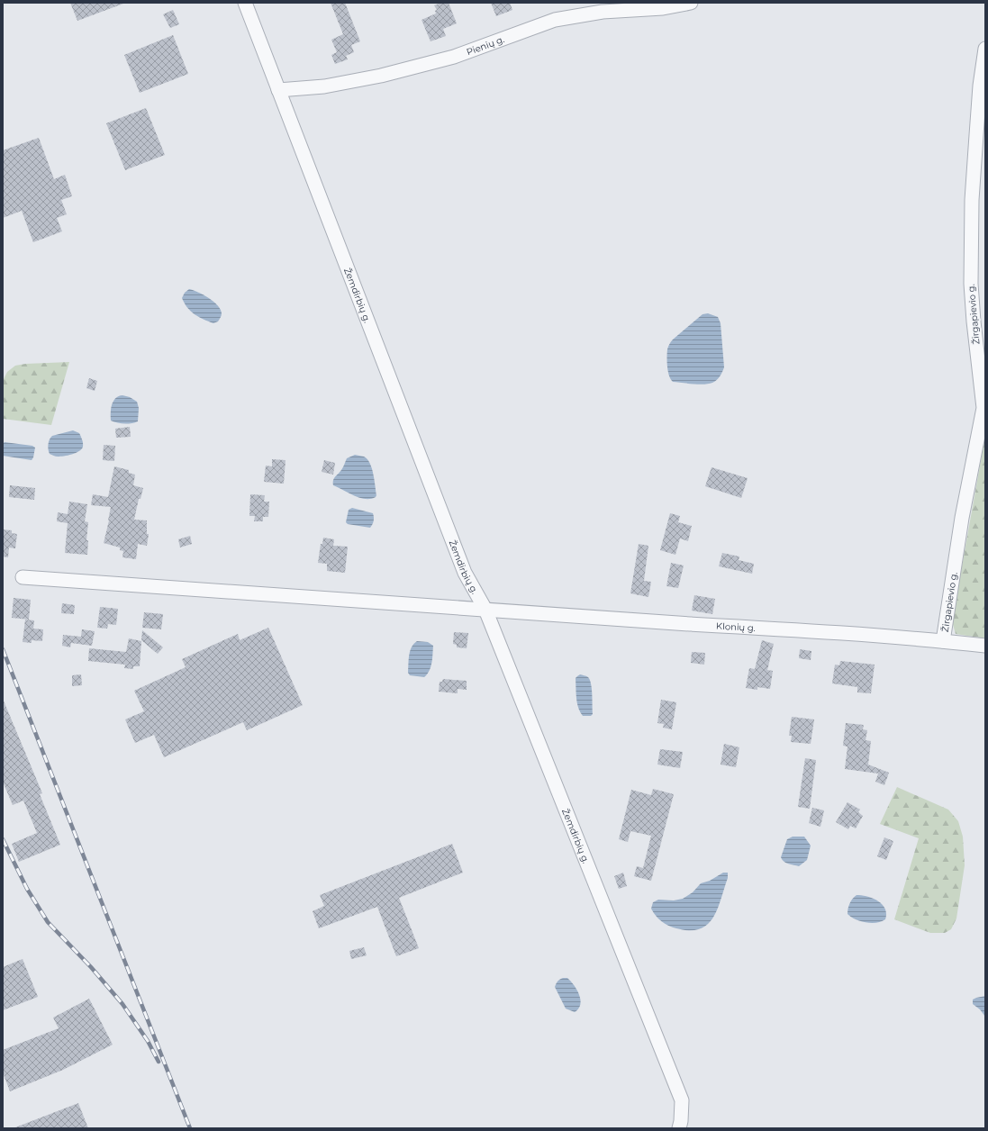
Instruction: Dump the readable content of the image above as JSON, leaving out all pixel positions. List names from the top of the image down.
{
  "streets": {
    "street": [
      "Pienių g.",
      "Žemdirbių g.",
      "Žirgapievio g.",
      "Klonių g."
    ]
  },
  "crossings": [
    ["Pienių g.", "Žemdirbių g."],
    ["Žemdirbių g.", "Klonių g."],
    ["Žirgapievio g.", "Klonių g."]
  ]
}
